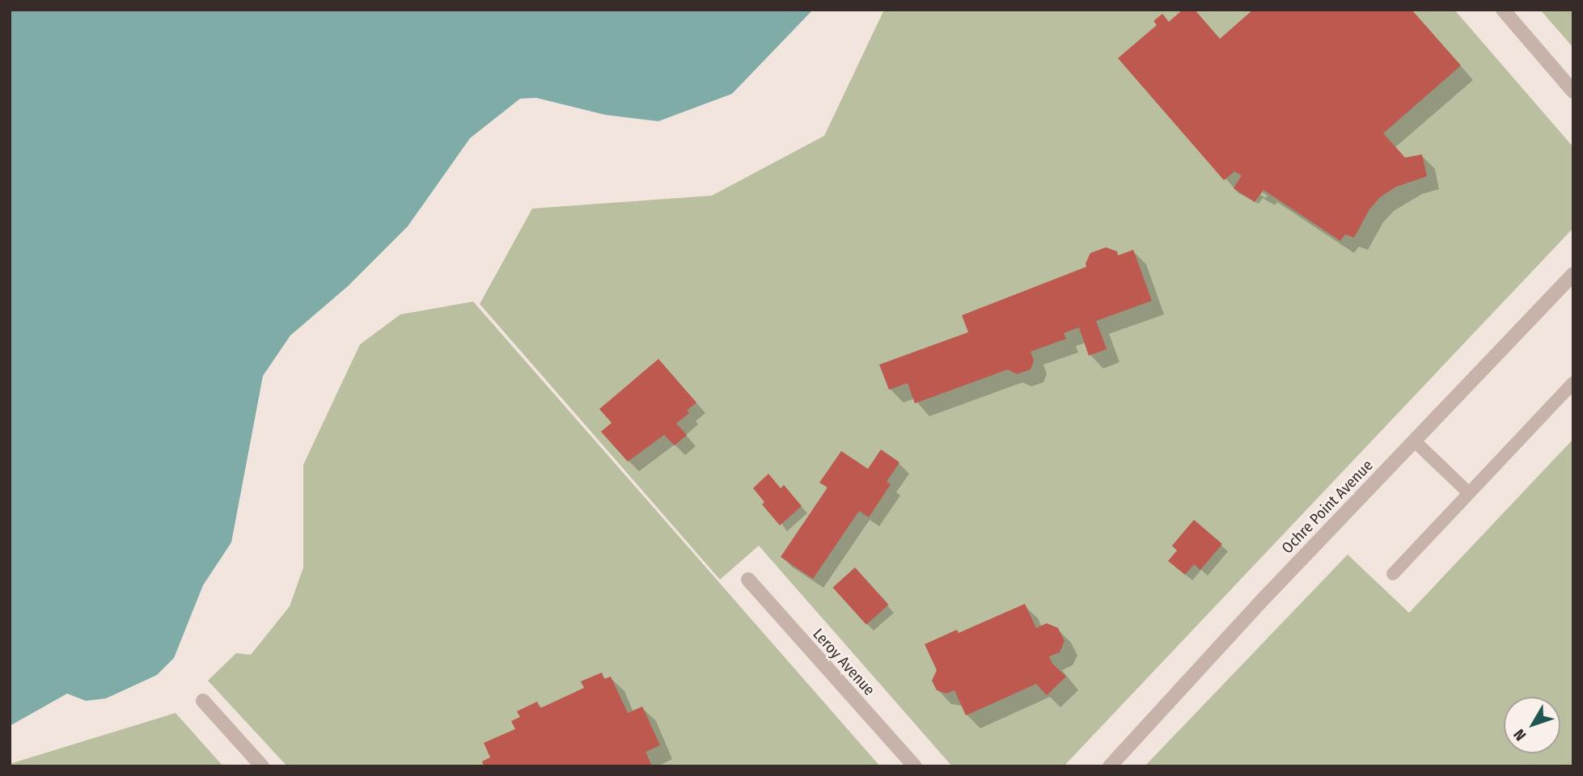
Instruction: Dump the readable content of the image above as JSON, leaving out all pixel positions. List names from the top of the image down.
{
  "streets": {
    "street": ["Ochre Point Avenue", "Leroy Avenue"]
  },
  "north": "bottom left"
}
